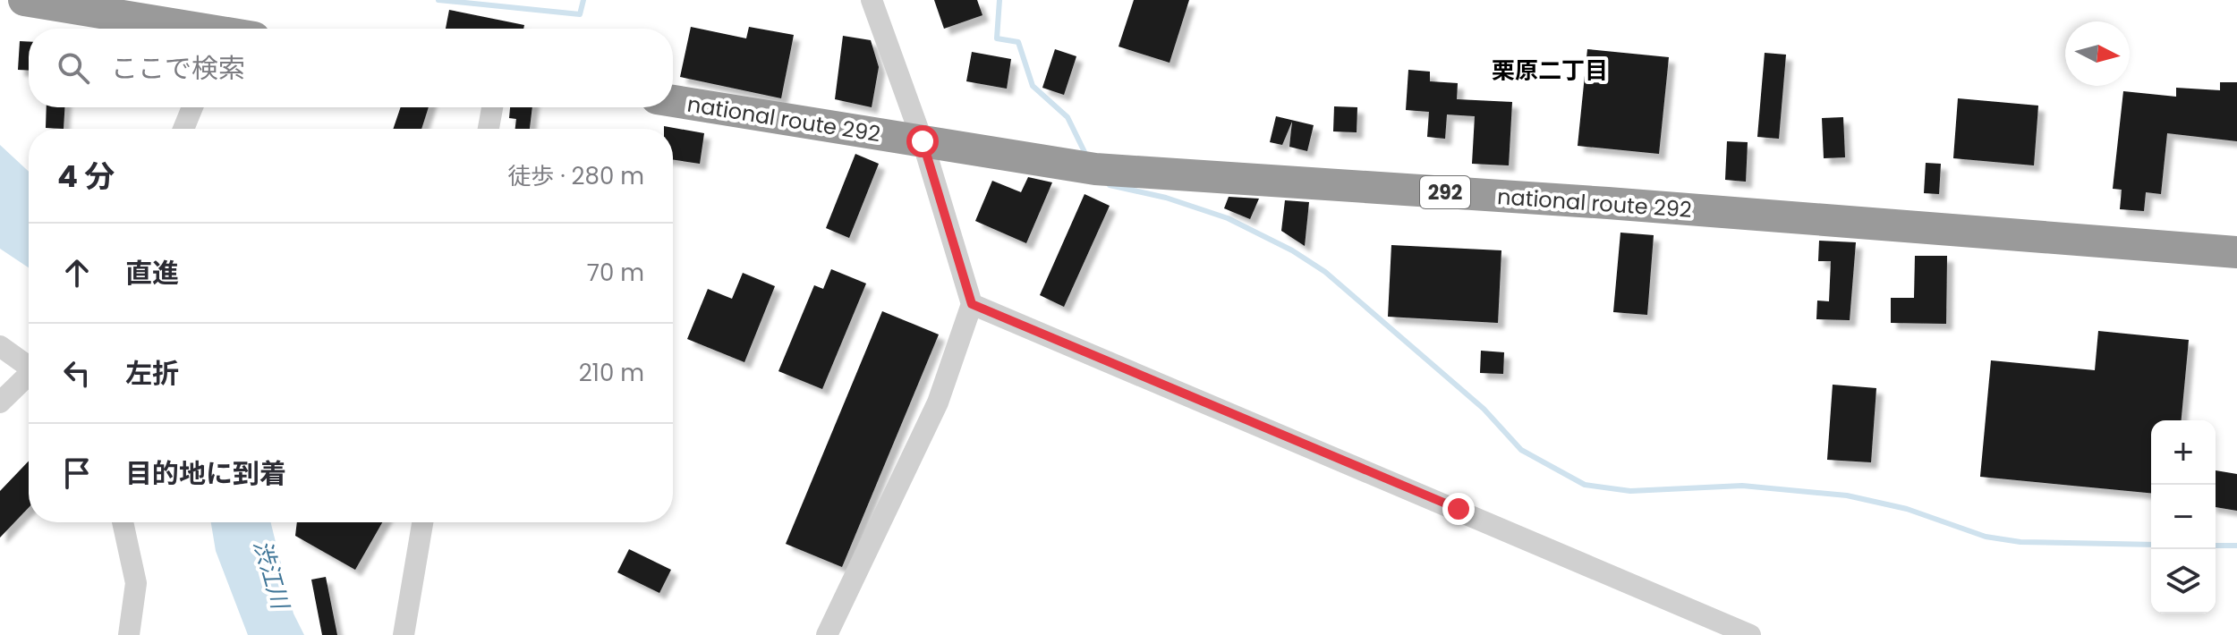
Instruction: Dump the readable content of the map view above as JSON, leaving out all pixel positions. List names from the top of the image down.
{
  "streets": {
    "highway": ["national route 292", "292"]
  },
  "districts": ["栗原二丁目"],
  "water": ["渋江川"],
  "north": "right",
  "page": {
    "search": "ここで検索",
    "heading": ["4 分", "徒歩 · 280 m"],
    "list": [
      ["直進", "70 m"],
      ["左折", "210 m"],
      "目的地に到着"
    ],
    "map_buttons": ["+", "−"]
  }
}
